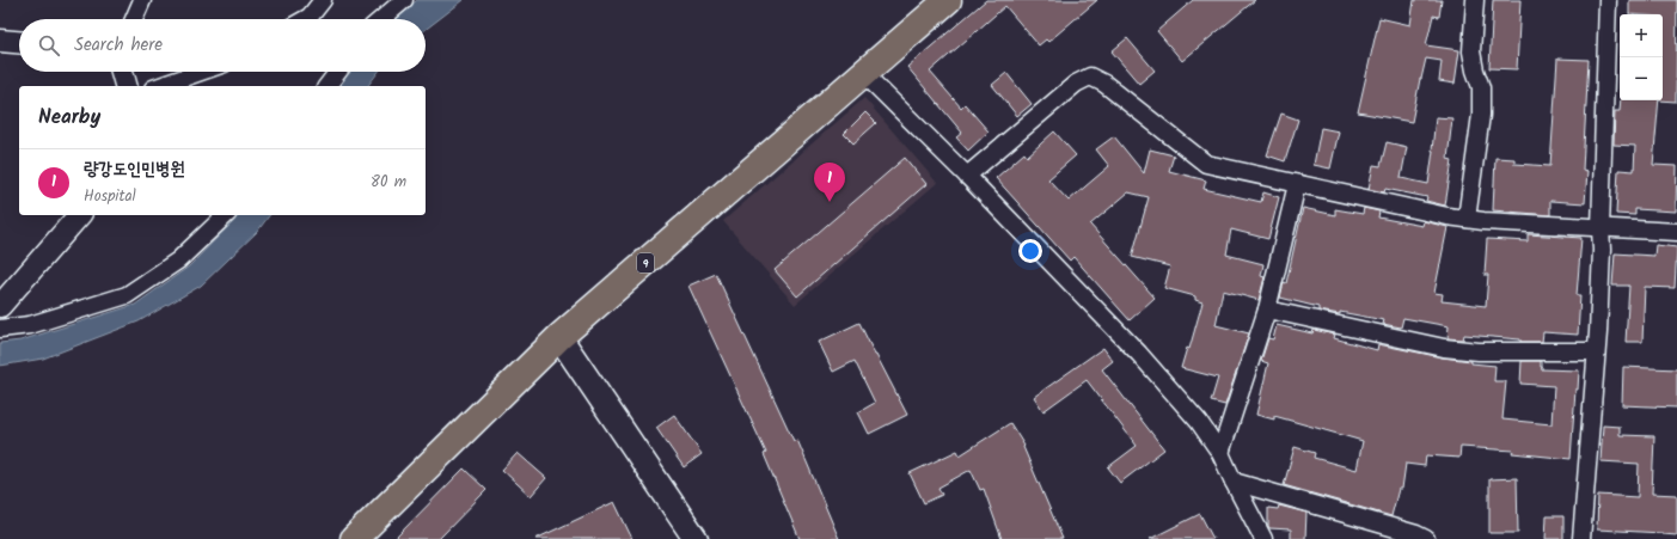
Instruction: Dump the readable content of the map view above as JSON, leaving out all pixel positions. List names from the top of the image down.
{
  "streets": {
    "main road": ["9"]
  },
  "page": {
    "map_buttons": ["+", "−"],
    "search": "Search here",
    "heading": "Nearby",
    "list": [
      {
        "mark": "1",
        "name": "량강도인민병원",
        "note": "Hospital",
        "value": "80 m"
      }
    ],
    "pins": "1"
  }
}
